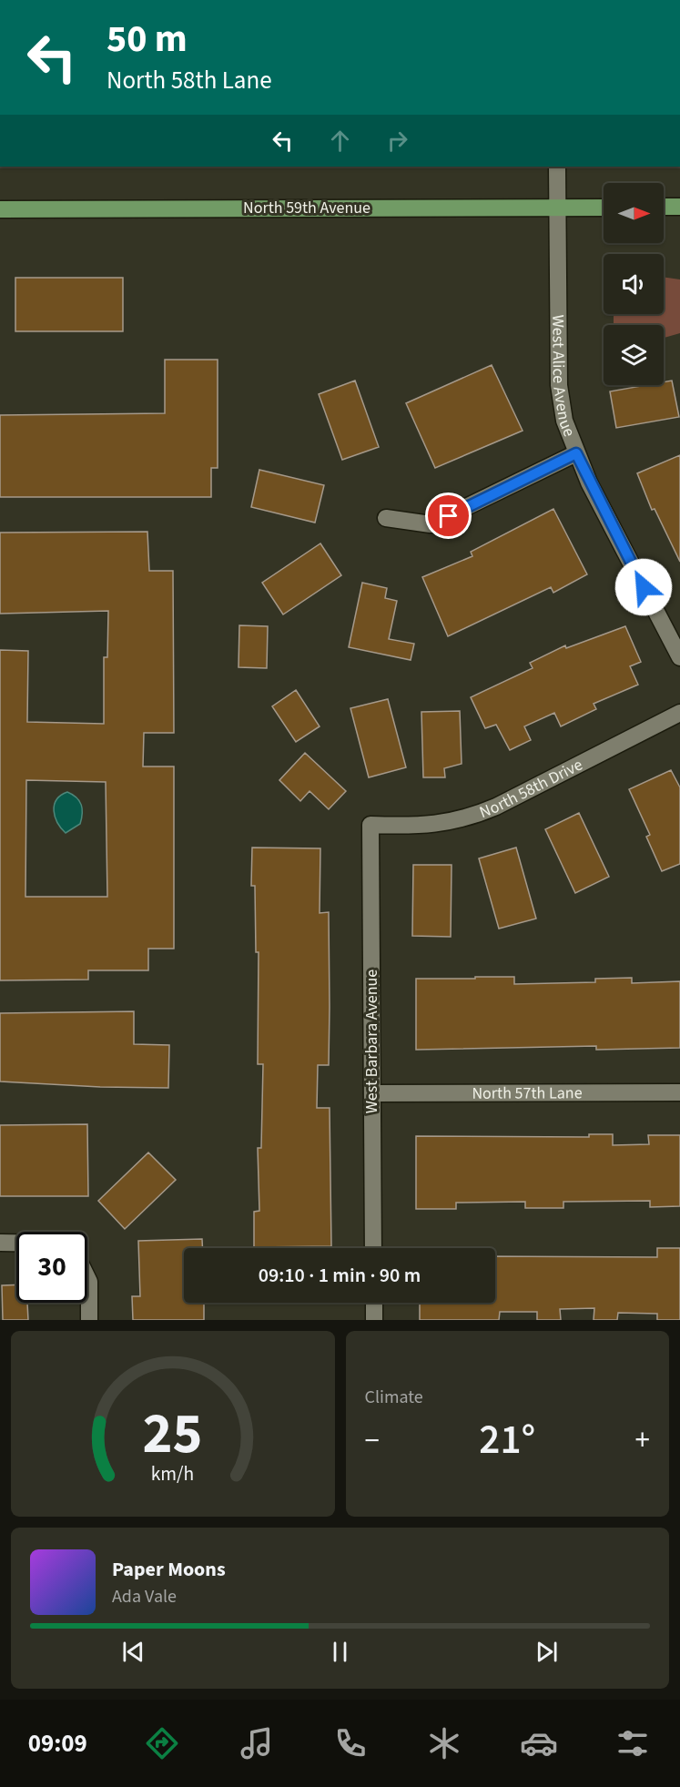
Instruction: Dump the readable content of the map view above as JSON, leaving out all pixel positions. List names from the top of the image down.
{
  "streets": {
    "main road": ["North 59th Avenue"],
    "street": [
      "West Alice Avenue",
      "North 58th Drive",
      "West Barbara Avenue",
      "North 57th Lane"
    ]
  },
  "crossings": [
    ["North 59th Avenue", "West Alice Avenue"],
    ["North 58th Drive", "West Barbara Avenue"],
    ["West Barbara Avenue", "North 57th Lane"]
  ],
  "north": "right",
  "page": {
    "turn": ["50 m", "North 58th Lane"],
    "limit": "30",
    "trip": "09:10 · 1 min · 90 m",
    "tile": "Climate",
    "heat": ["−", "21°", "+"],
    "song": ["Paper Moons", "Ada Vale"],
    "tabs": "09:09",
    "gauge": ["25", "km/h"]
  }
}
